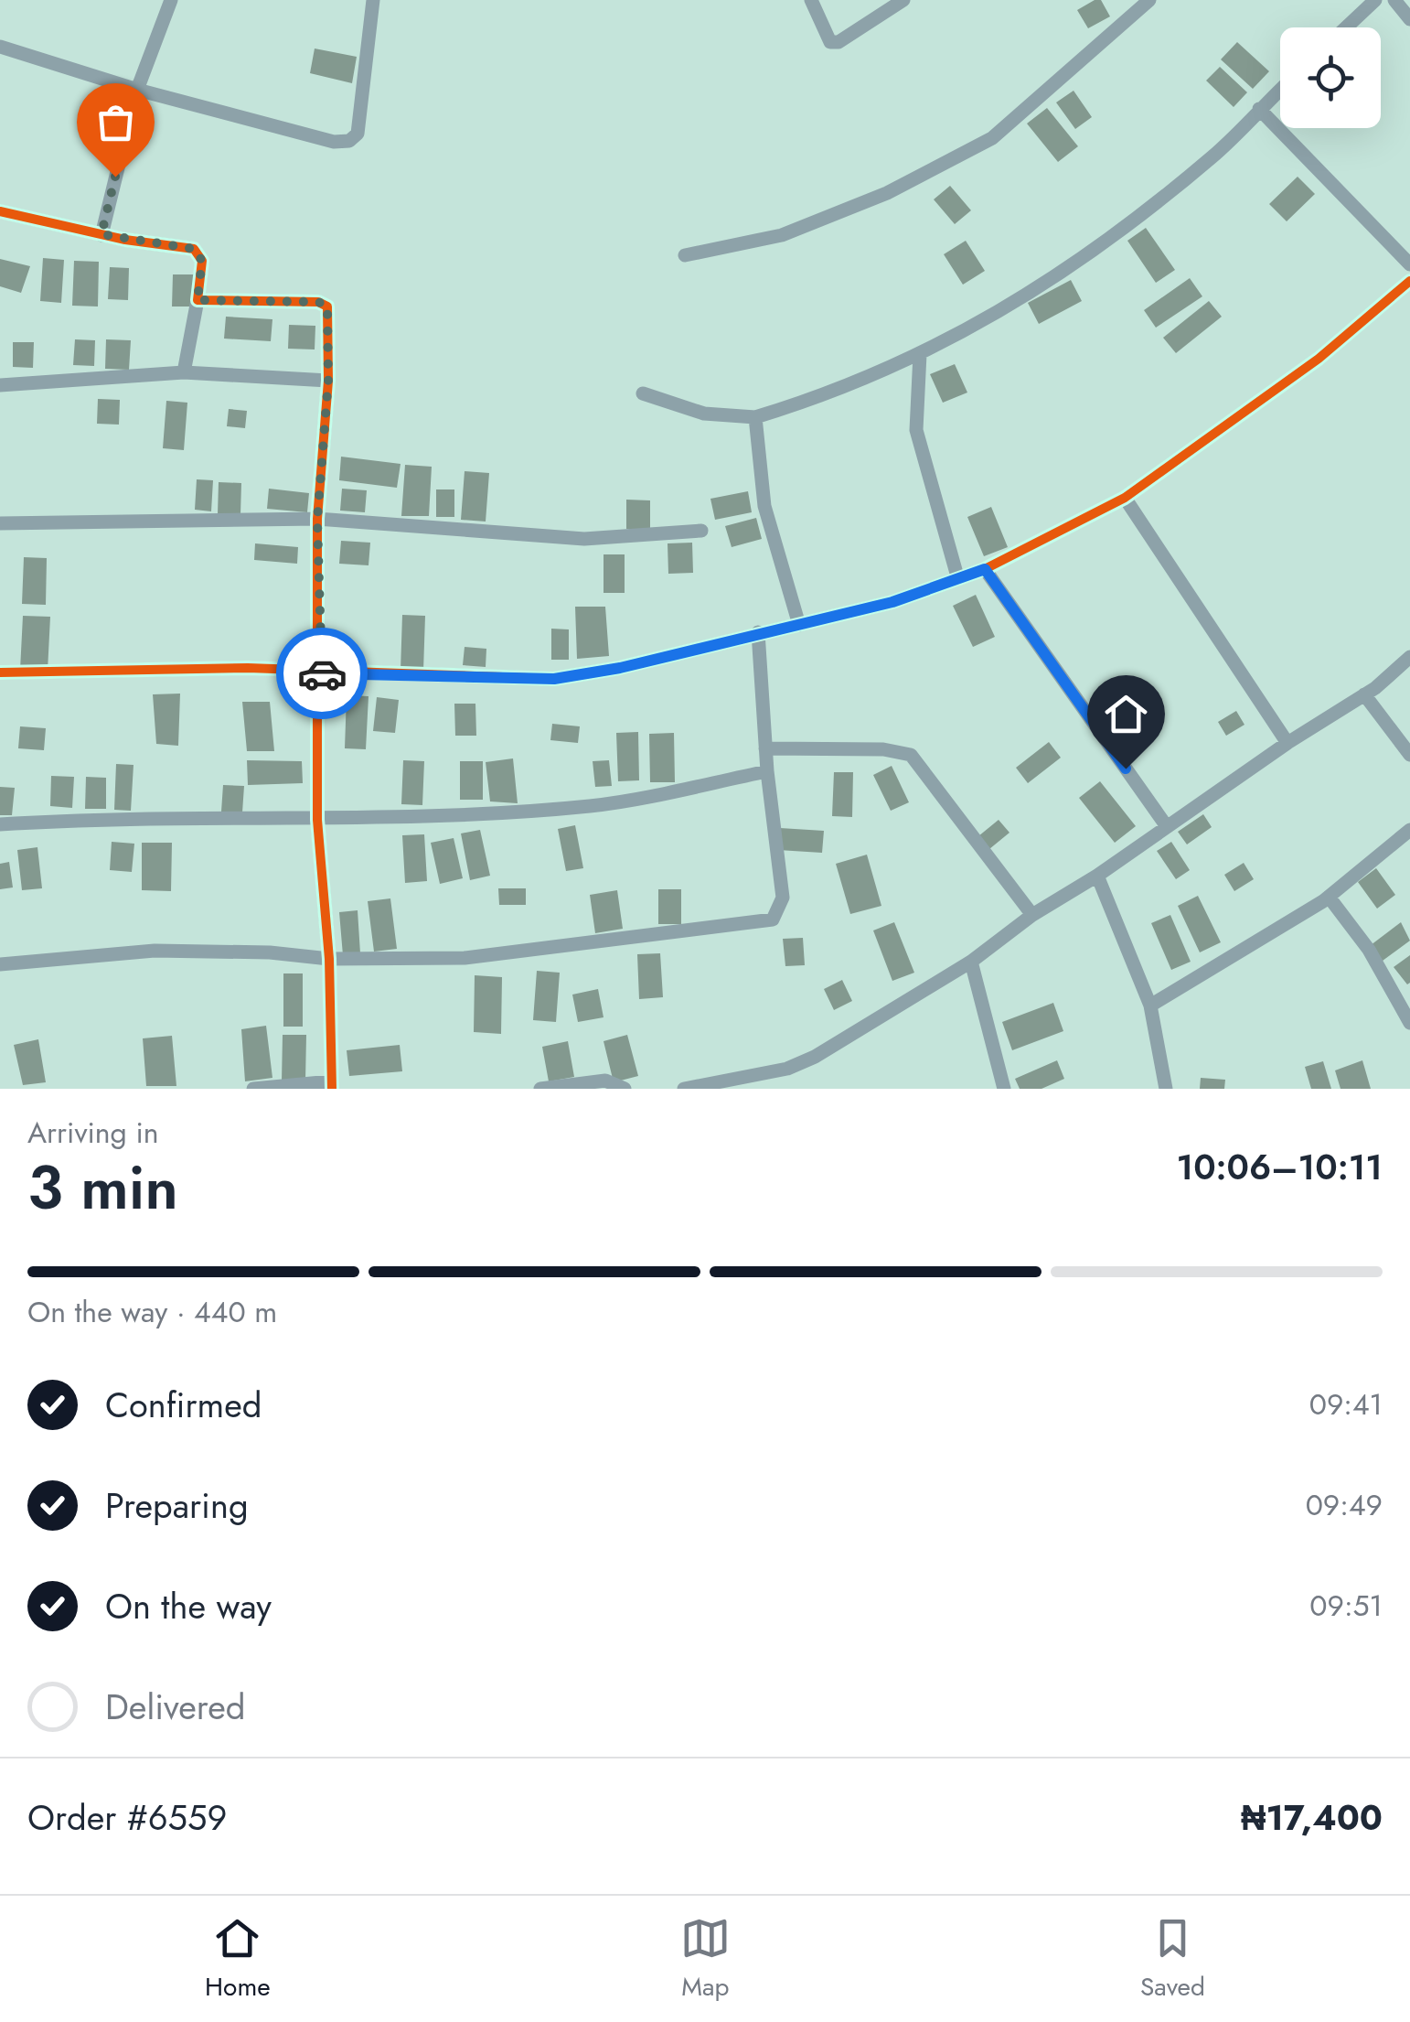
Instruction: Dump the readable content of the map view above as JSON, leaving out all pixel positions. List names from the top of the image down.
{
  "page": {
    "heading": ["3 min", "Arriving in", "10:06–10:11"],
    "panel": ["Order #6559", "₦17,400"],
    "bar": "On the way · 440 m",
    "list": [
      ["Confirmed", "09:41"],
      ["Preparing", "09:49"],
      ["On the way", "09:51"],
      "Delivered"
    ],
    "tabs": ["Home", "Map", "Saved"]
  }
}
